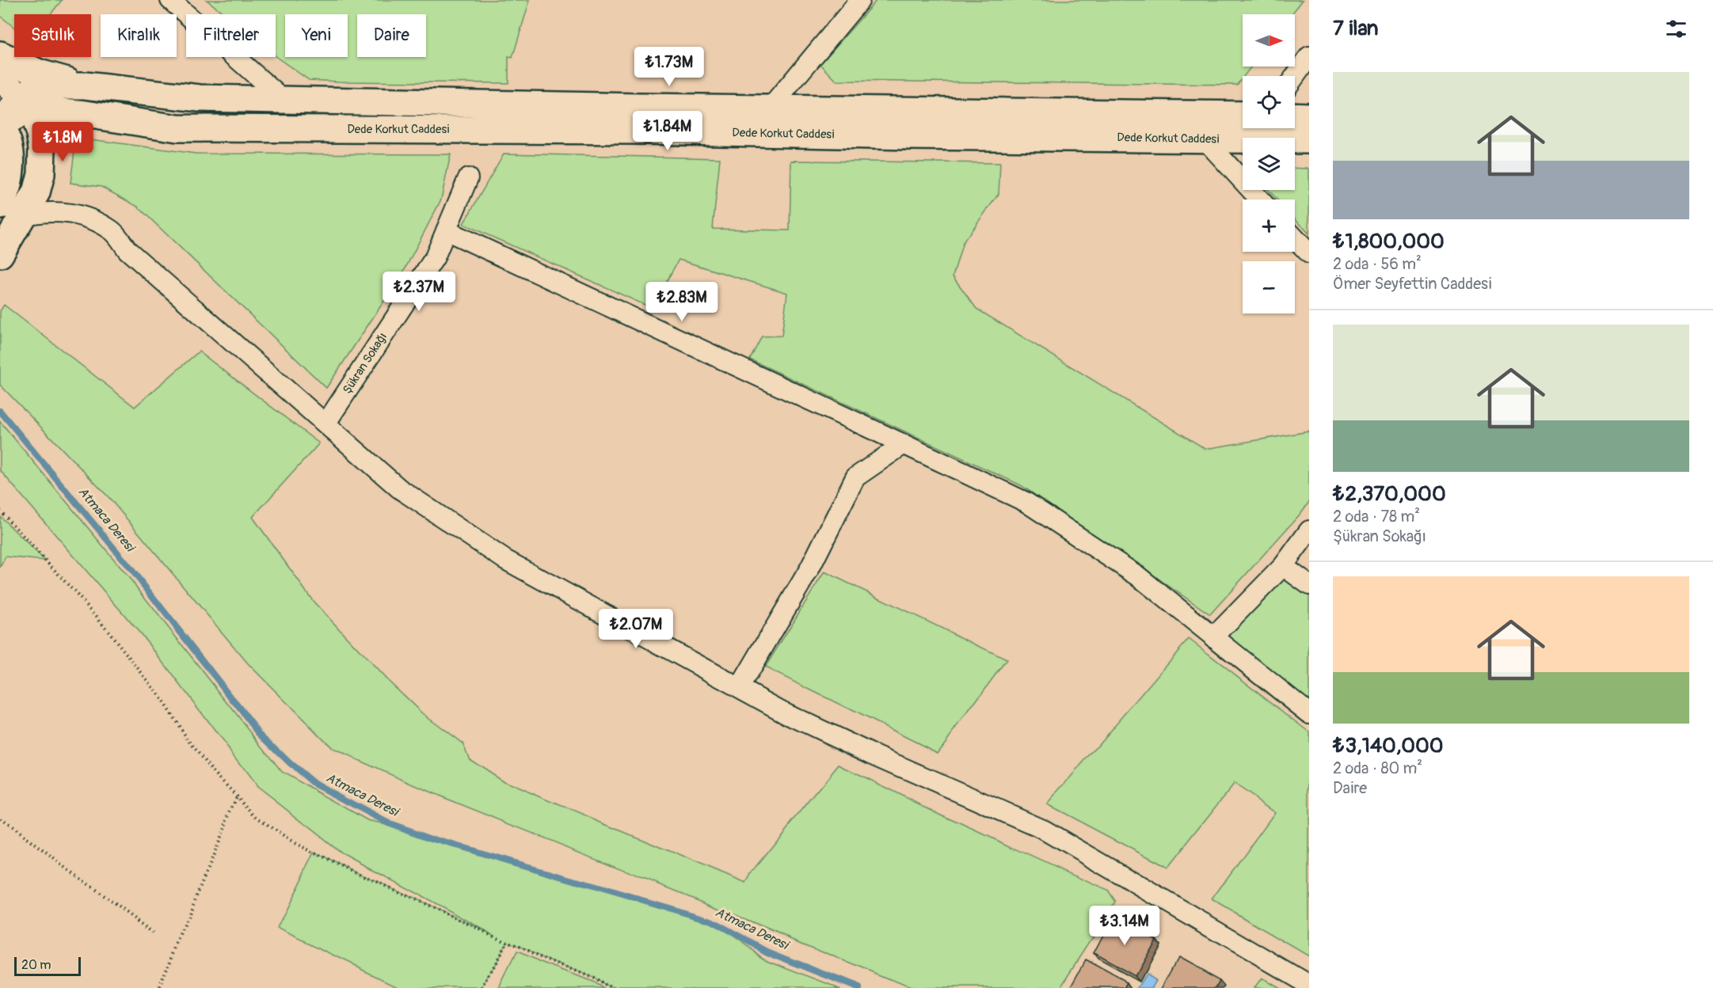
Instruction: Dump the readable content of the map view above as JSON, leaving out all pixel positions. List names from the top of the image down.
{
  "streets": {
    "street": ["Dede Korkut Caddesi", "Şükran Sokağı"]
  },
  "water": ["Atmaca Deresi"],
  "scale_bar": "20 m",
  "north": "right",
  "page": {
    "heading": "7 ilan",
    "map_buttons": ["+", "−"],
    "chip": [
      "Satılık",
      "Kiralık",
      "Filtreler",
      "Yeni",
      "Daire"
    ],
    "price": [
      "₺1.73M",
      "₺1.84M",
      "₺1.8M",
      "₺2.37M",
      "₺2.83M",
      "₺2.07M",
      "₺3.14M"
    ],
    "list": [
      {
        "name": "₺1,800,000",
        "note": "2 oda · 56 m² · Ömer Seyfettin Caddesi"
      },
      {
        "name": "₺2,370,000",
        "note": "2 oda · 78 m² · Şükran Sokağı"
      },
      {
        "name": "₺3,140,000",
        "note": "2 oda · 80 m² · Daire"
      }
    ],
    "scale": "20 m"
  }
}
